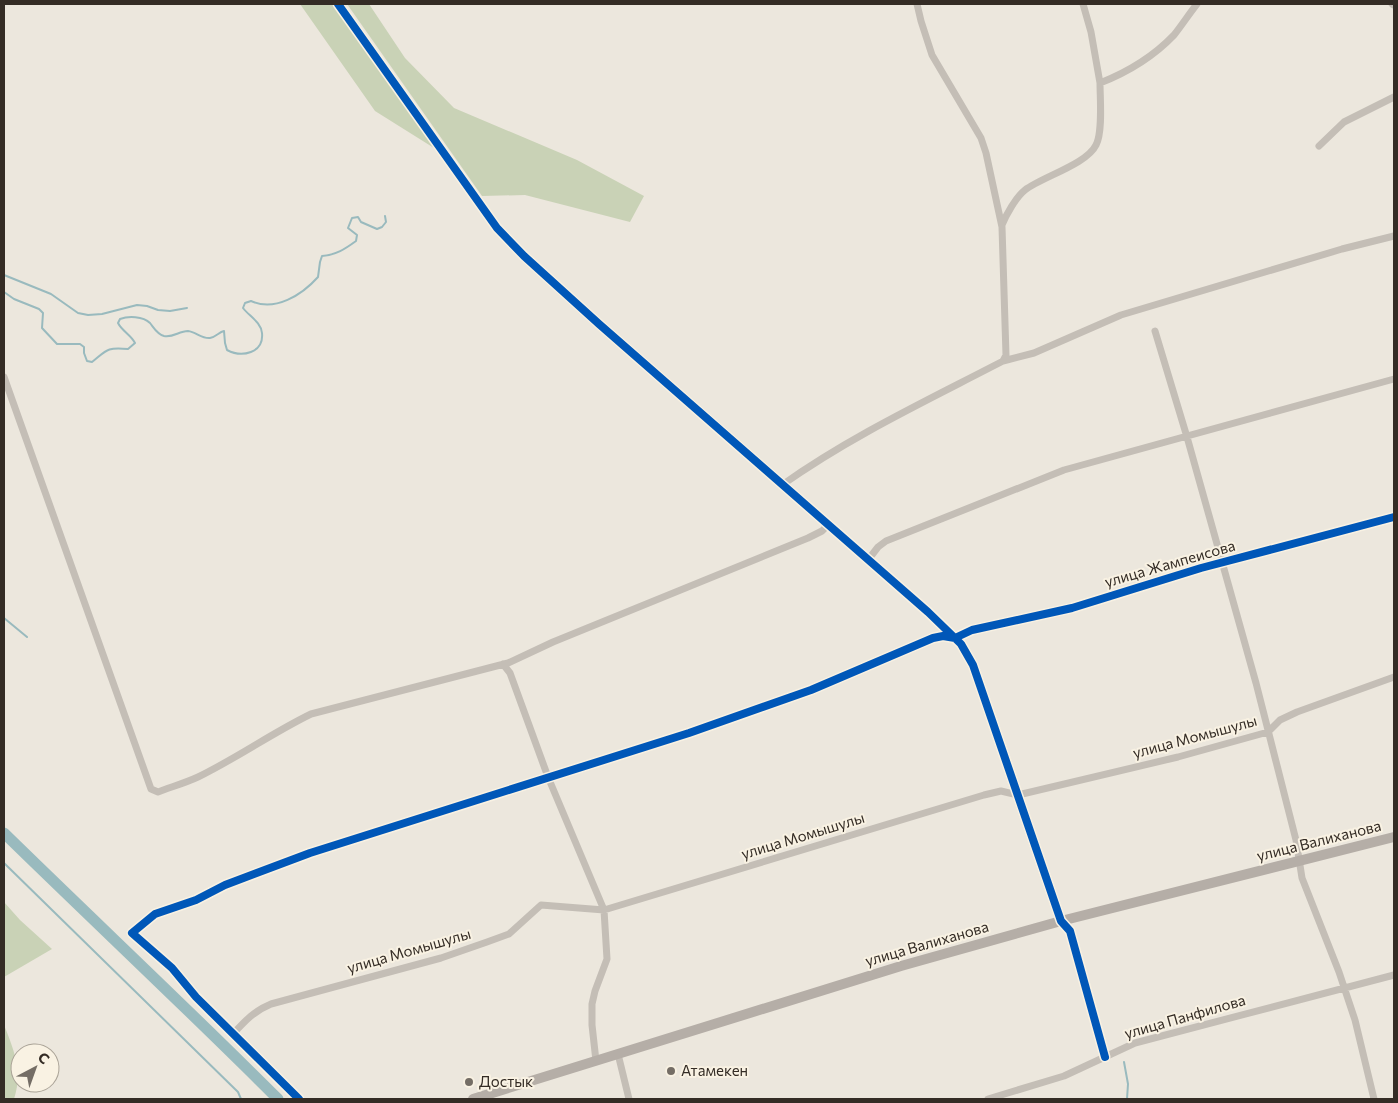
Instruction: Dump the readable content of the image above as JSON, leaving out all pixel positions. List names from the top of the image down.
{
  "streets": {
    "street": [
      "улица Жампеисова",
      "улица Момышулы",
      "улица Валиханова",
      "улица Панфилова"
    ]
  },
  "crossings": [
    ["улица Жампеисова", "улица Момышулы"]
  ],
  "places": ["Атамекен", "Достык"],
  "north": "top right"
}
